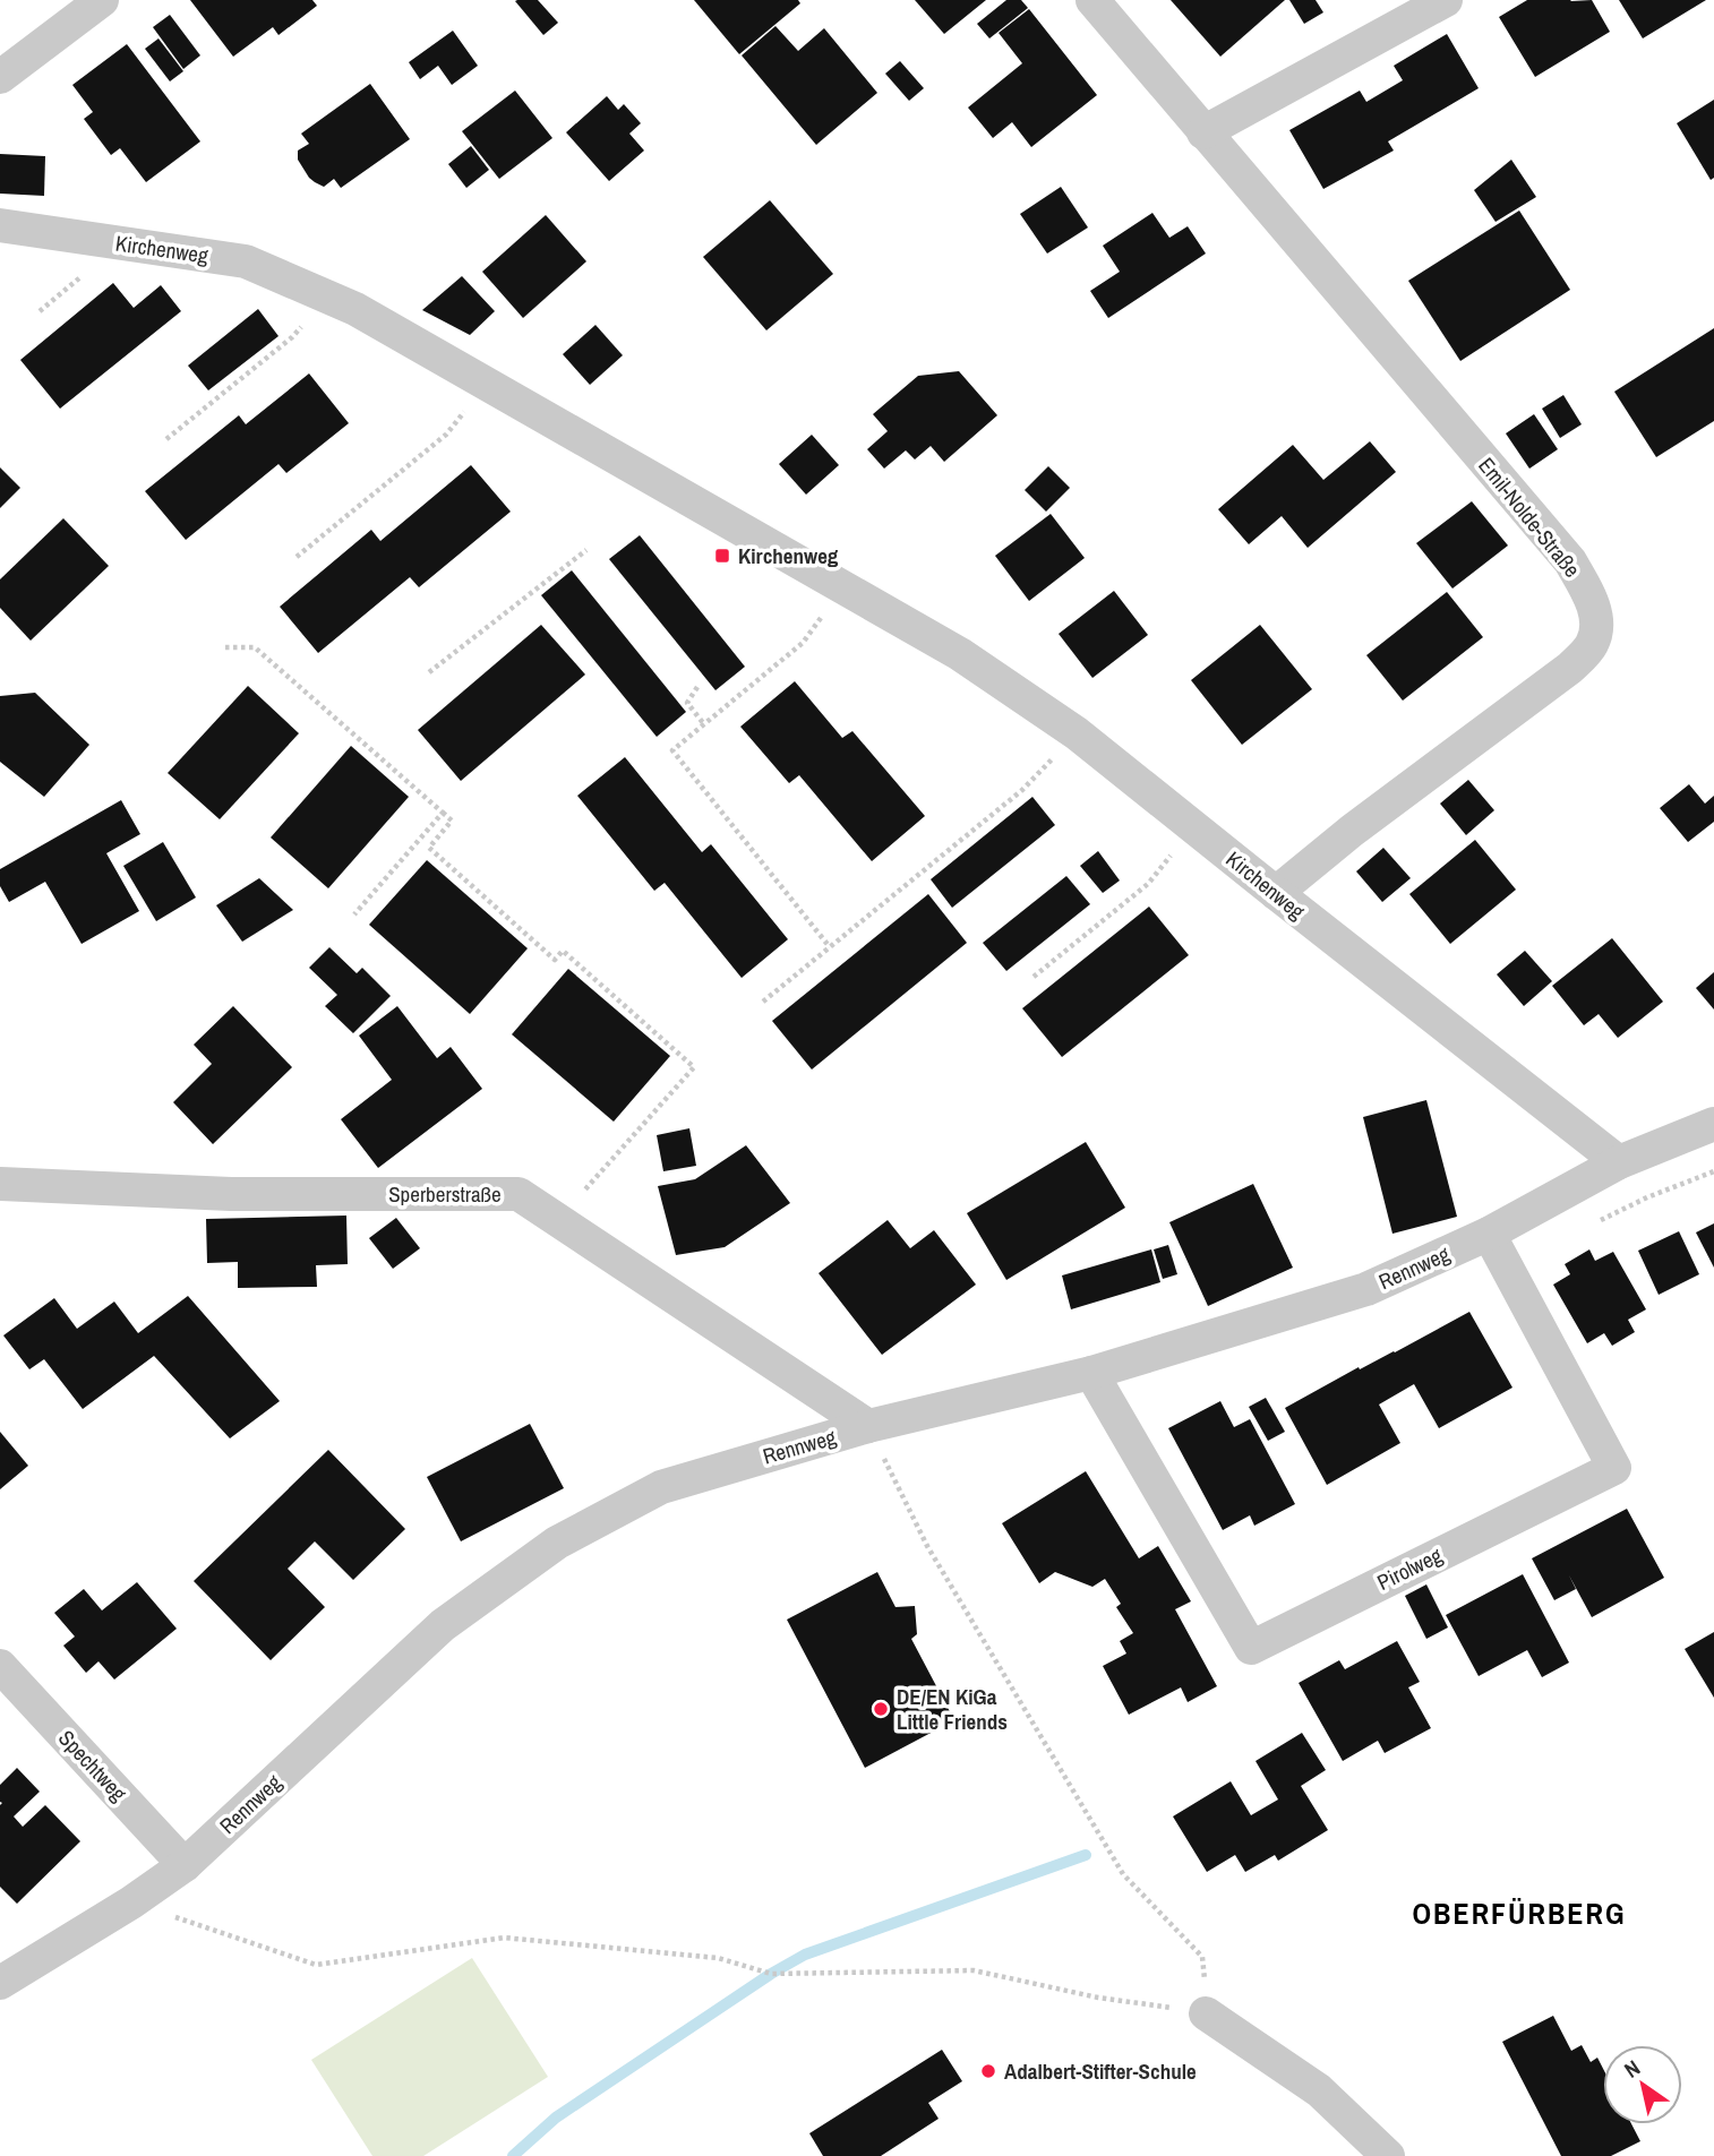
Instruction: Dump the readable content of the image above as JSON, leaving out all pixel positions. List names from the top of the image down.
{
  "streets": {
    "street": [
      "Kirchenweg",
      "Emil-Nolde-Straße",
      "Sperberstraße",
      "Rennweg",
      "Pirolweg",
      "Spechtweg"
    ]
  },
  "crossings": [
    ["Kirchenweg", "Emil-Nolde-Straße"],
    ["Kirchenweg", "Rennweg"],
    ["Sperberstraße", "Rennweg"],
    ["Rennweg", "Pirolweg"],
    ["Rennweg", "Spechtweg"]
  ],
  "districts": ["OBERFÜRBERG"],
  "places": {
    "transit": ["Kirchenweg"],
    "other": ["DE/EN KiGa Little Friends", "Adalbert-Stifter-Schule"]
  },
  "north": "top left"
}
